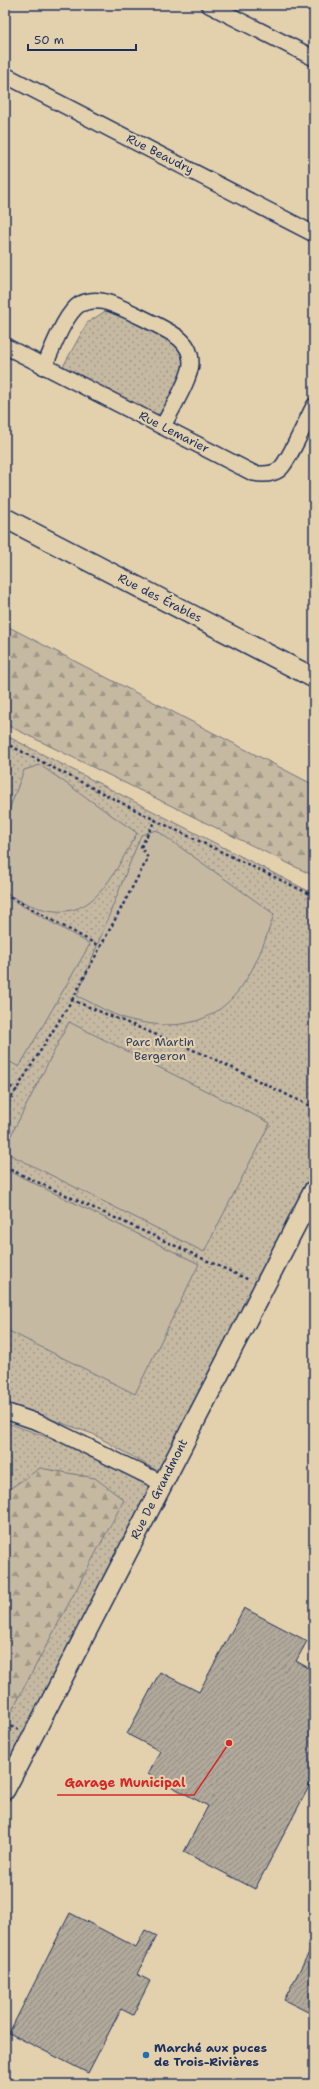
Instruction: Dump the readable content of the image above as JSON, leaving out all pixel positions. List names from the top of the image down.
{
  "streets": {
    "street": [
      "Rue Beaudry",
      "Rue Lemarier",
      "Rue des Érables",
      "Rue De Grandmont"
    ]
  },
  "parks": ["Parc Martin Bergeron"],
  "places": ["Garage Municipal", "Marché aux puces de Trois-Rivières"],
  "scale_bar": "50 m"
}
